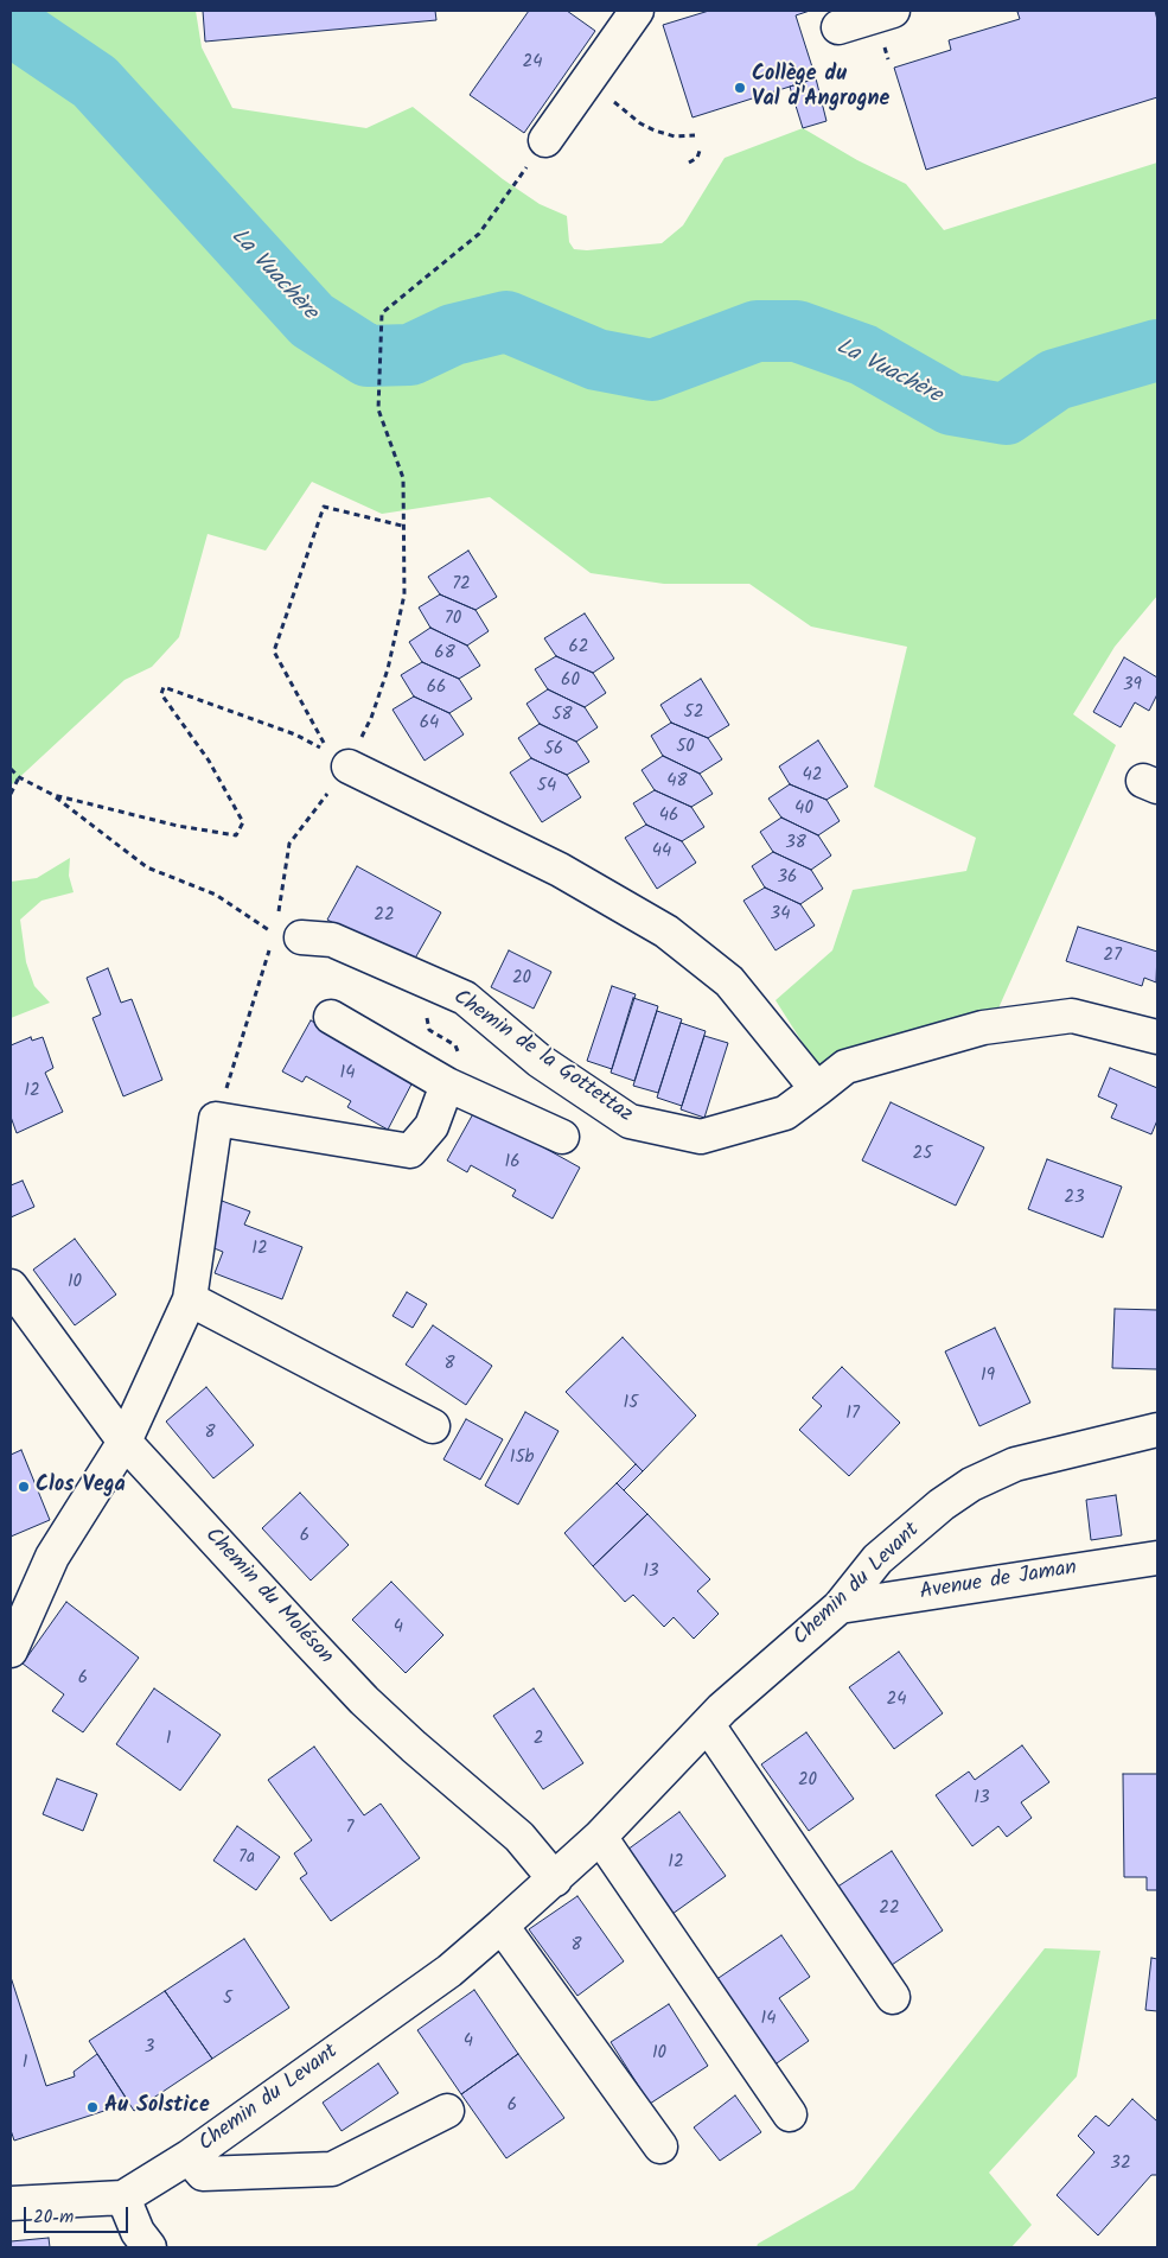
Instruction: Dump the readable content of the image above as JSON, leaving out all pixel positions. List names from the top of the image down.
{
  "streets": {
    "street": [
      "Chemin de la Gottettaz",
      "Avenue de Jaman",
      "Chemin du Levant",
      "Chemin du Moléson"
    ]
  },
  "crossings": [
    ["Avenue de Jaman", "Chemin du Levant"],
    ["Chemin du Levant", "Chemin du Moléson"]
  ],
  "water": ["La Vuachère"],
  "places": ["Collège du Val d'Angrogne", "Clos Vega", "Au Solstice"],
  "house_numbers": [
    "24",
    "72",
    "70",
    "62",
    "68",
    "60",
    "39",
    "66",
    "52",
    "58",
    "64",
    "50",
    "56",
    "42",
    "48",
    "54",
    "40",
    "46",
    "38",
    "44",
    "36",
    "34",
    "22",
    "27",
    "20",
    "14",
    "12",
    "25",
    "16",
    "23",
    "12",
    "10",
    "8",
    "19",
    "15",
    "17",
    "8",
    "15b",
    "6",
    "13",
    "4",
    "6",
    "24",
    "1",
    "2",
    "20",
    "13",
    "7",
    "7a",
    "12",
    "22",
    "8",
    "5",
    "14",
    "4",
    "3",
    "10",
    "1",
    "6",
    "32"
  ],
  "scale_bar": "20 m"
}
